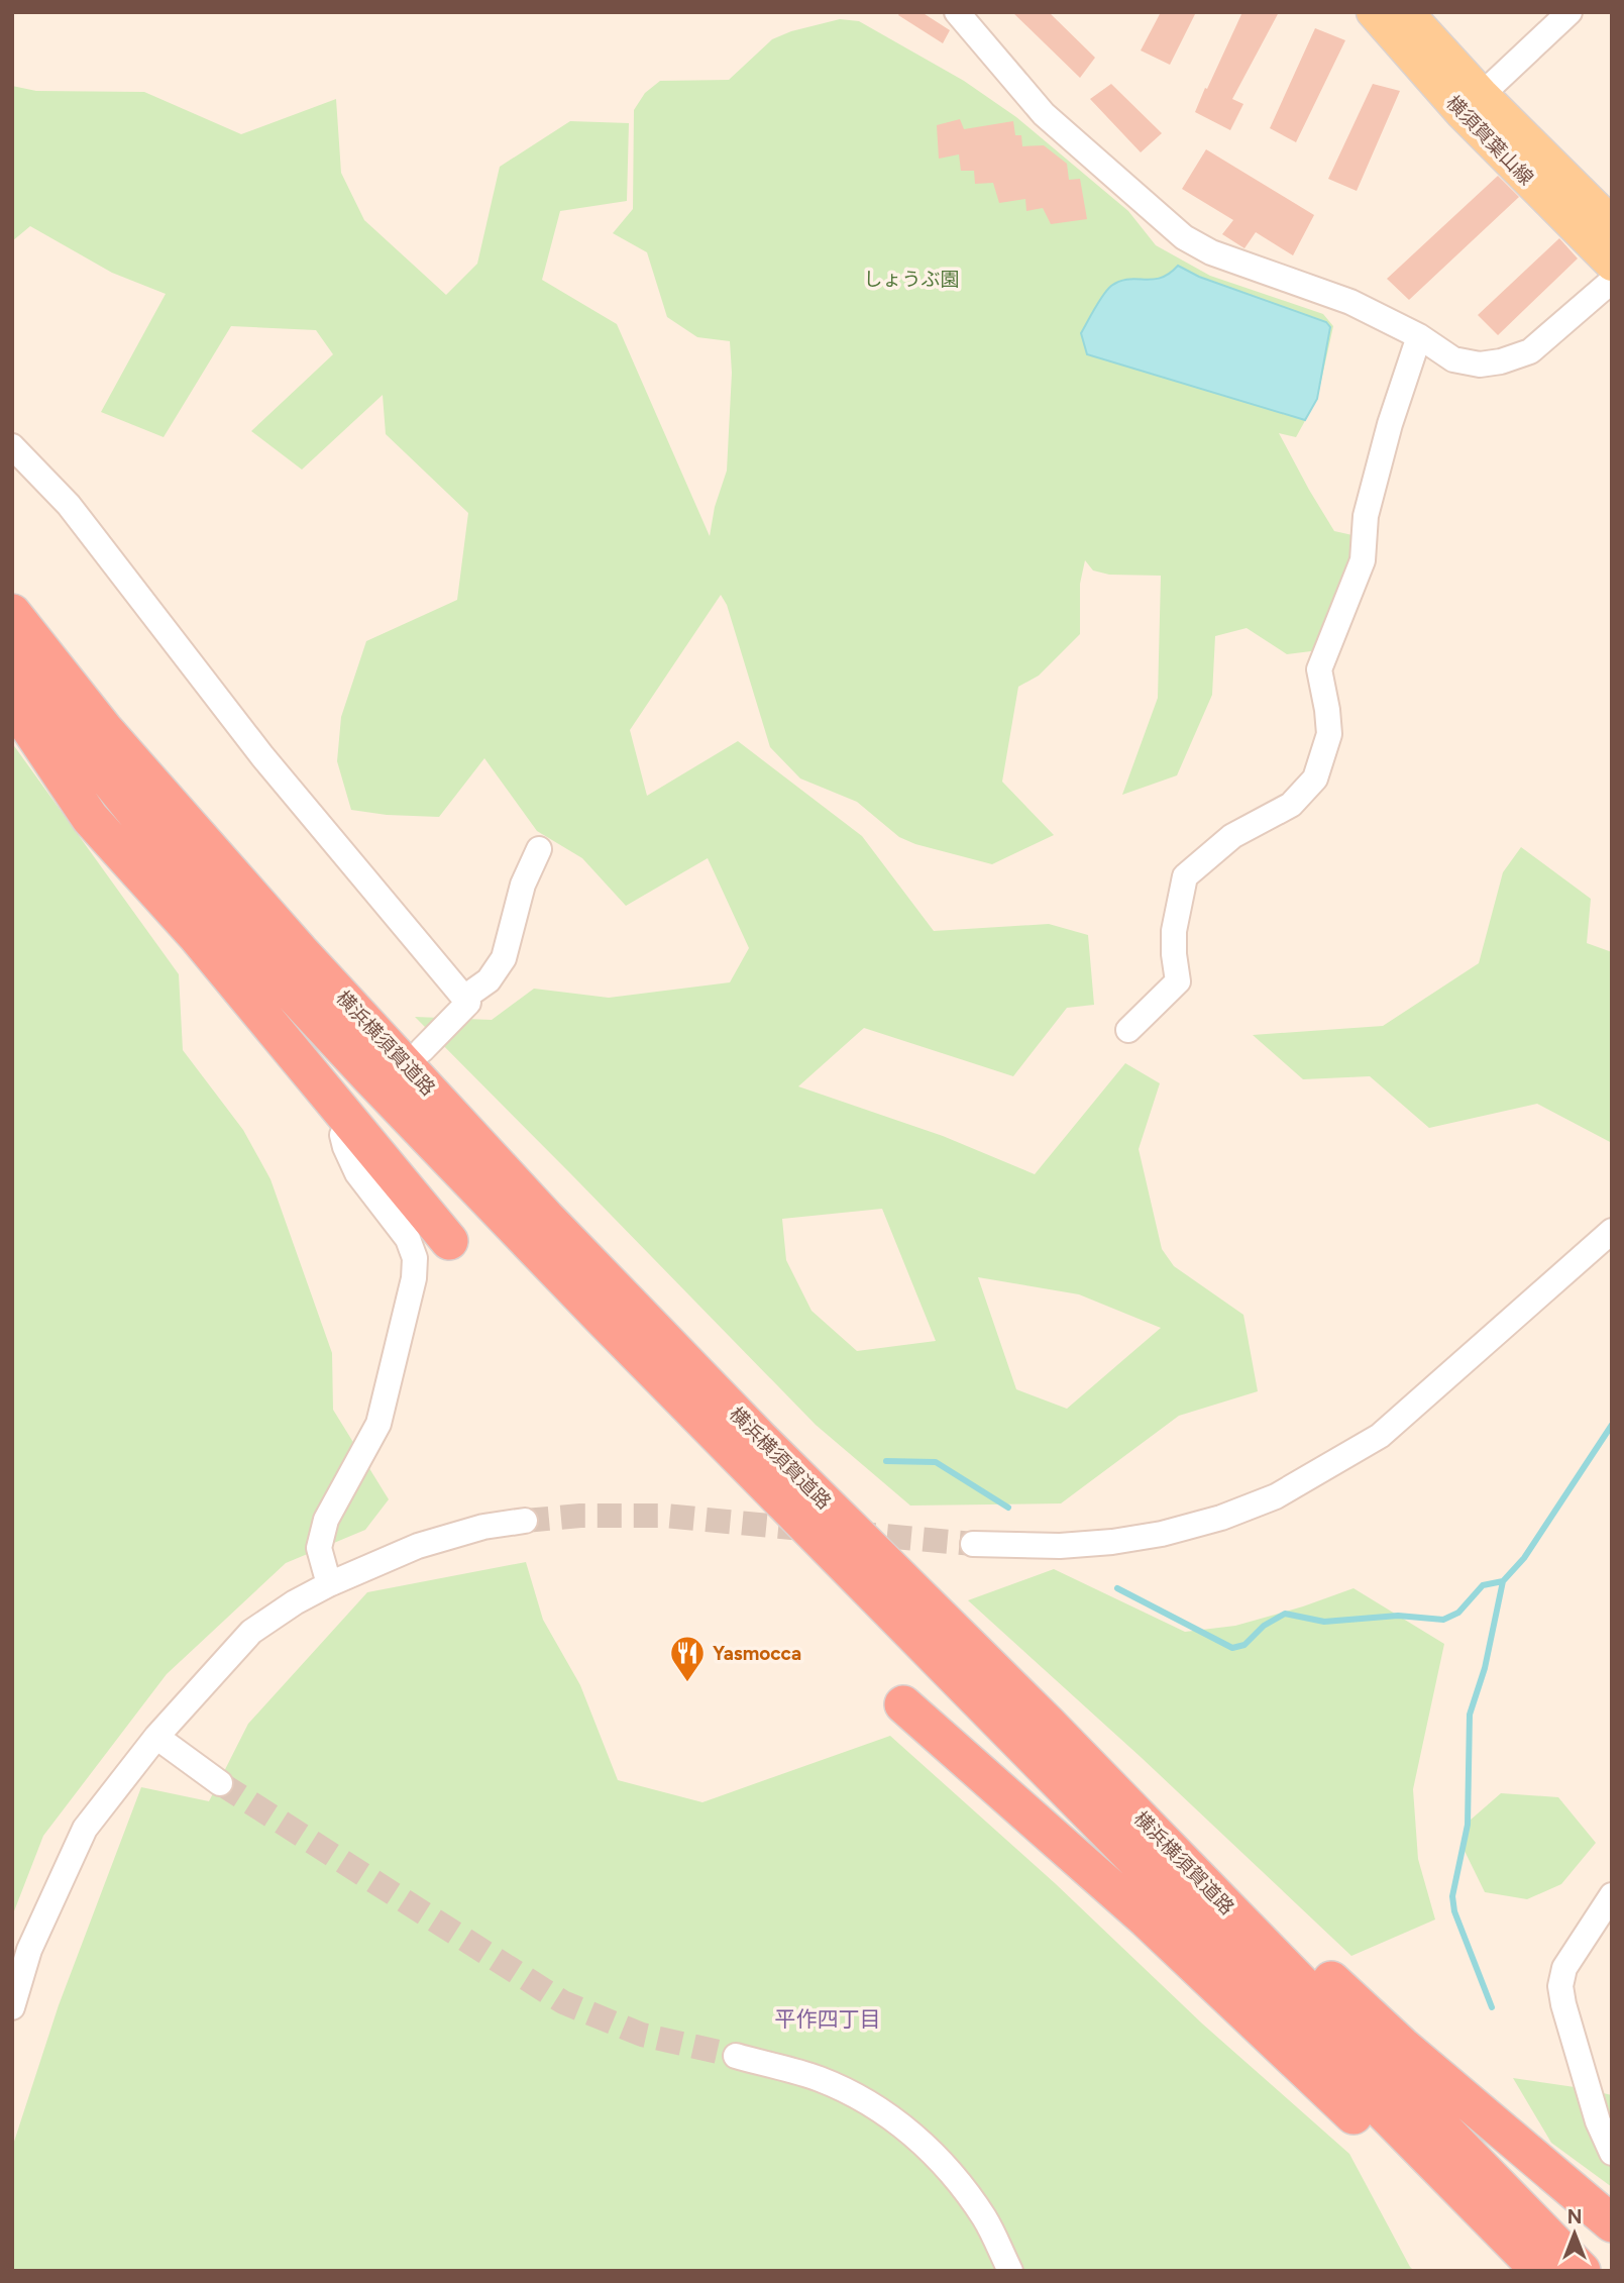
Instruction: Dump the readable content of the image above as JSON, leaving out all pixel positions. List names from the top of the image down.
{
  "streets": {
    "highway": ["横浜横須賀道路"],
    "main road": ["横須賀葉山線"]
  },
  "districts": ["平作四丁目"],
  "parks": ["しょうぶ園"],
  "places": {
    "restaurant": ["Yasmocca"]
  },
  "north": "top"
}
